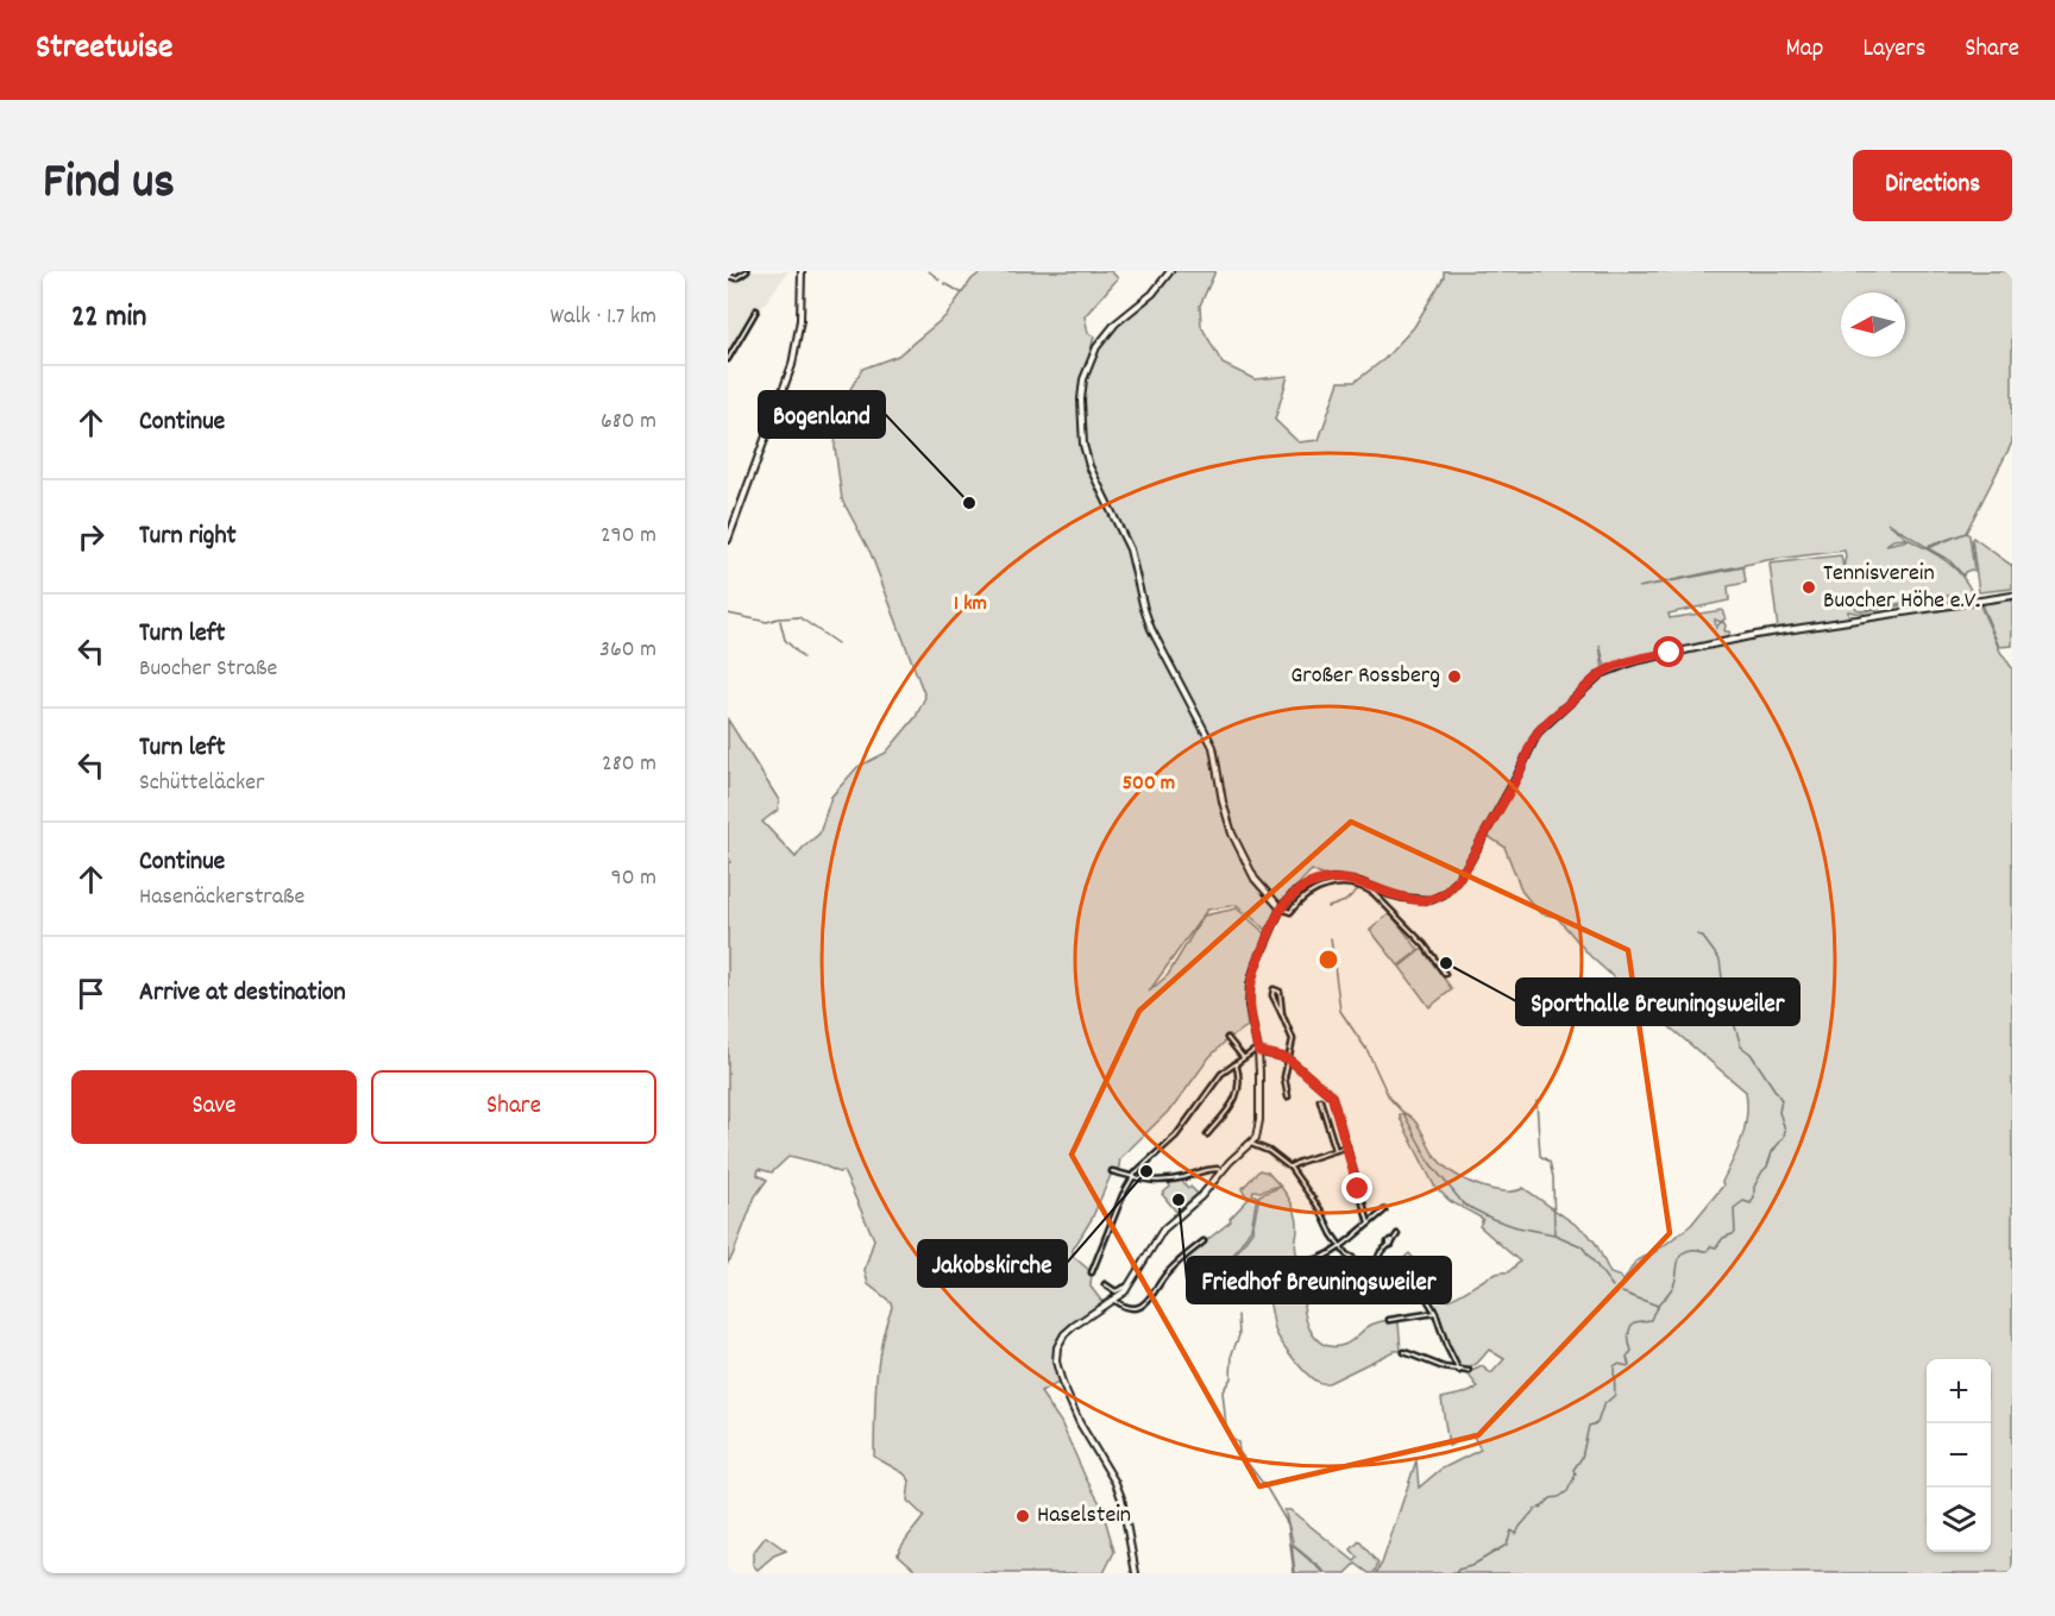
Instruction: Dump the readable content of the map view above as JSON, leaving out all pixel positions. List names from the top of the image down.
{
  "places": [
    "Bogenland",
    "Tennisverein Buocher Höhe e.V.",
    "Großer Rossberg",
    "Sporthalle Breuningsweiler",
    "Jakobskirche",
    "Friedhof Breuningsweiler",
    "Haselstein"
  ],
  "north": "left",
  "page": {
    "header": "Streetwise",
    "nav": ["Map", "Layers", "Share"],
    "title": "Find us",
    "buttons": [
      "Directions",
      ["Save", "Share"]
    ],
    "heading": ["22 min", "Walk · 1.7 km"],
    "list": [
      ["Continue", "680 m"],
      ["Turn right", "290 m"],
      ["Turn left", "Buocher Straße", "360 m"],
      ["Turn left", "Schütteläcker", "280 m"],
      ["Continue", "Hasenäckerstraße", "90 m"],
      "Arrive at destination"
    ],
    "map_buttons": ["+", "−"]
  },
  "rings": ["1 km", "500 m"]
}
